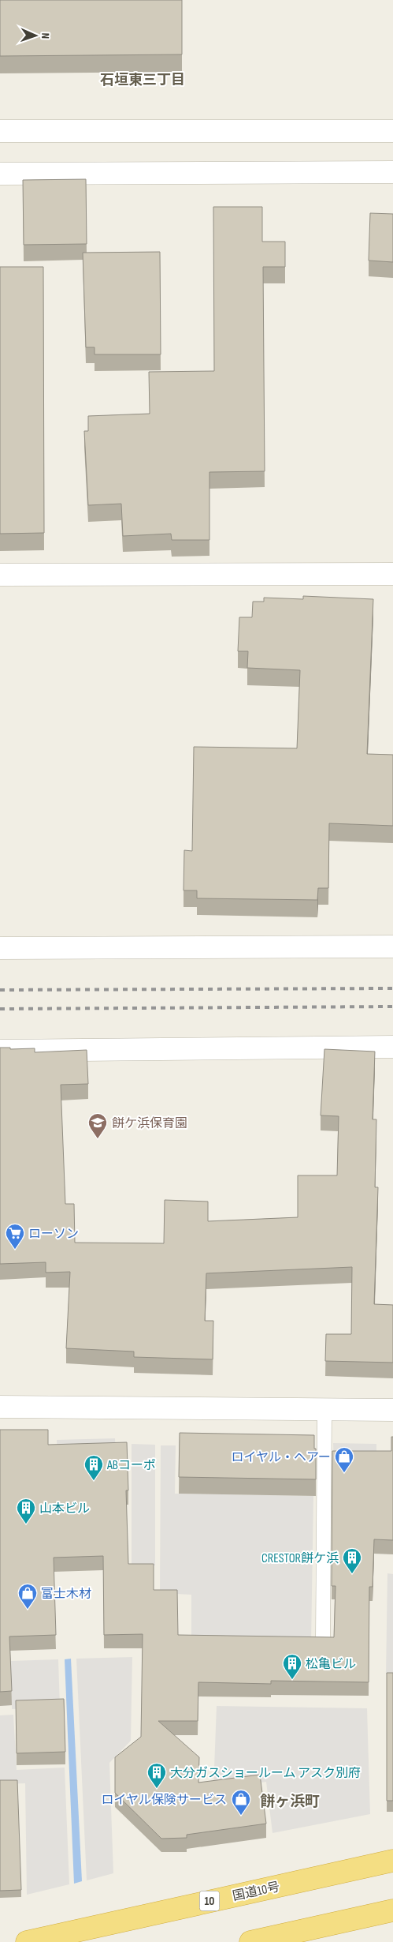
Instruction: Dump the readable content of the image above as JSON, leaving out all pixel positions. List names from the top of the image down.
{
  "streets": {
    "highway": ["国道10号", "10"]
  },
  "districts": ["石垣東三丁目", "餅ヶ浜町"],
  "places": {
    "school or university": ["餅ケ浜保育園"],
    "supermarket": ["ローソン"],
    "shop": ["ロイヤル・ヘアー", "富士木材", "ロイヤル保険サービス"],
    "building": [
      "ABコーポ",
      "山本ビル",
      "CRESTOR餅ケ浜",
      "松亀ビル",
      "大分ガスショールーム アスク別府"
    ]
  },
  "north": "right"
}
